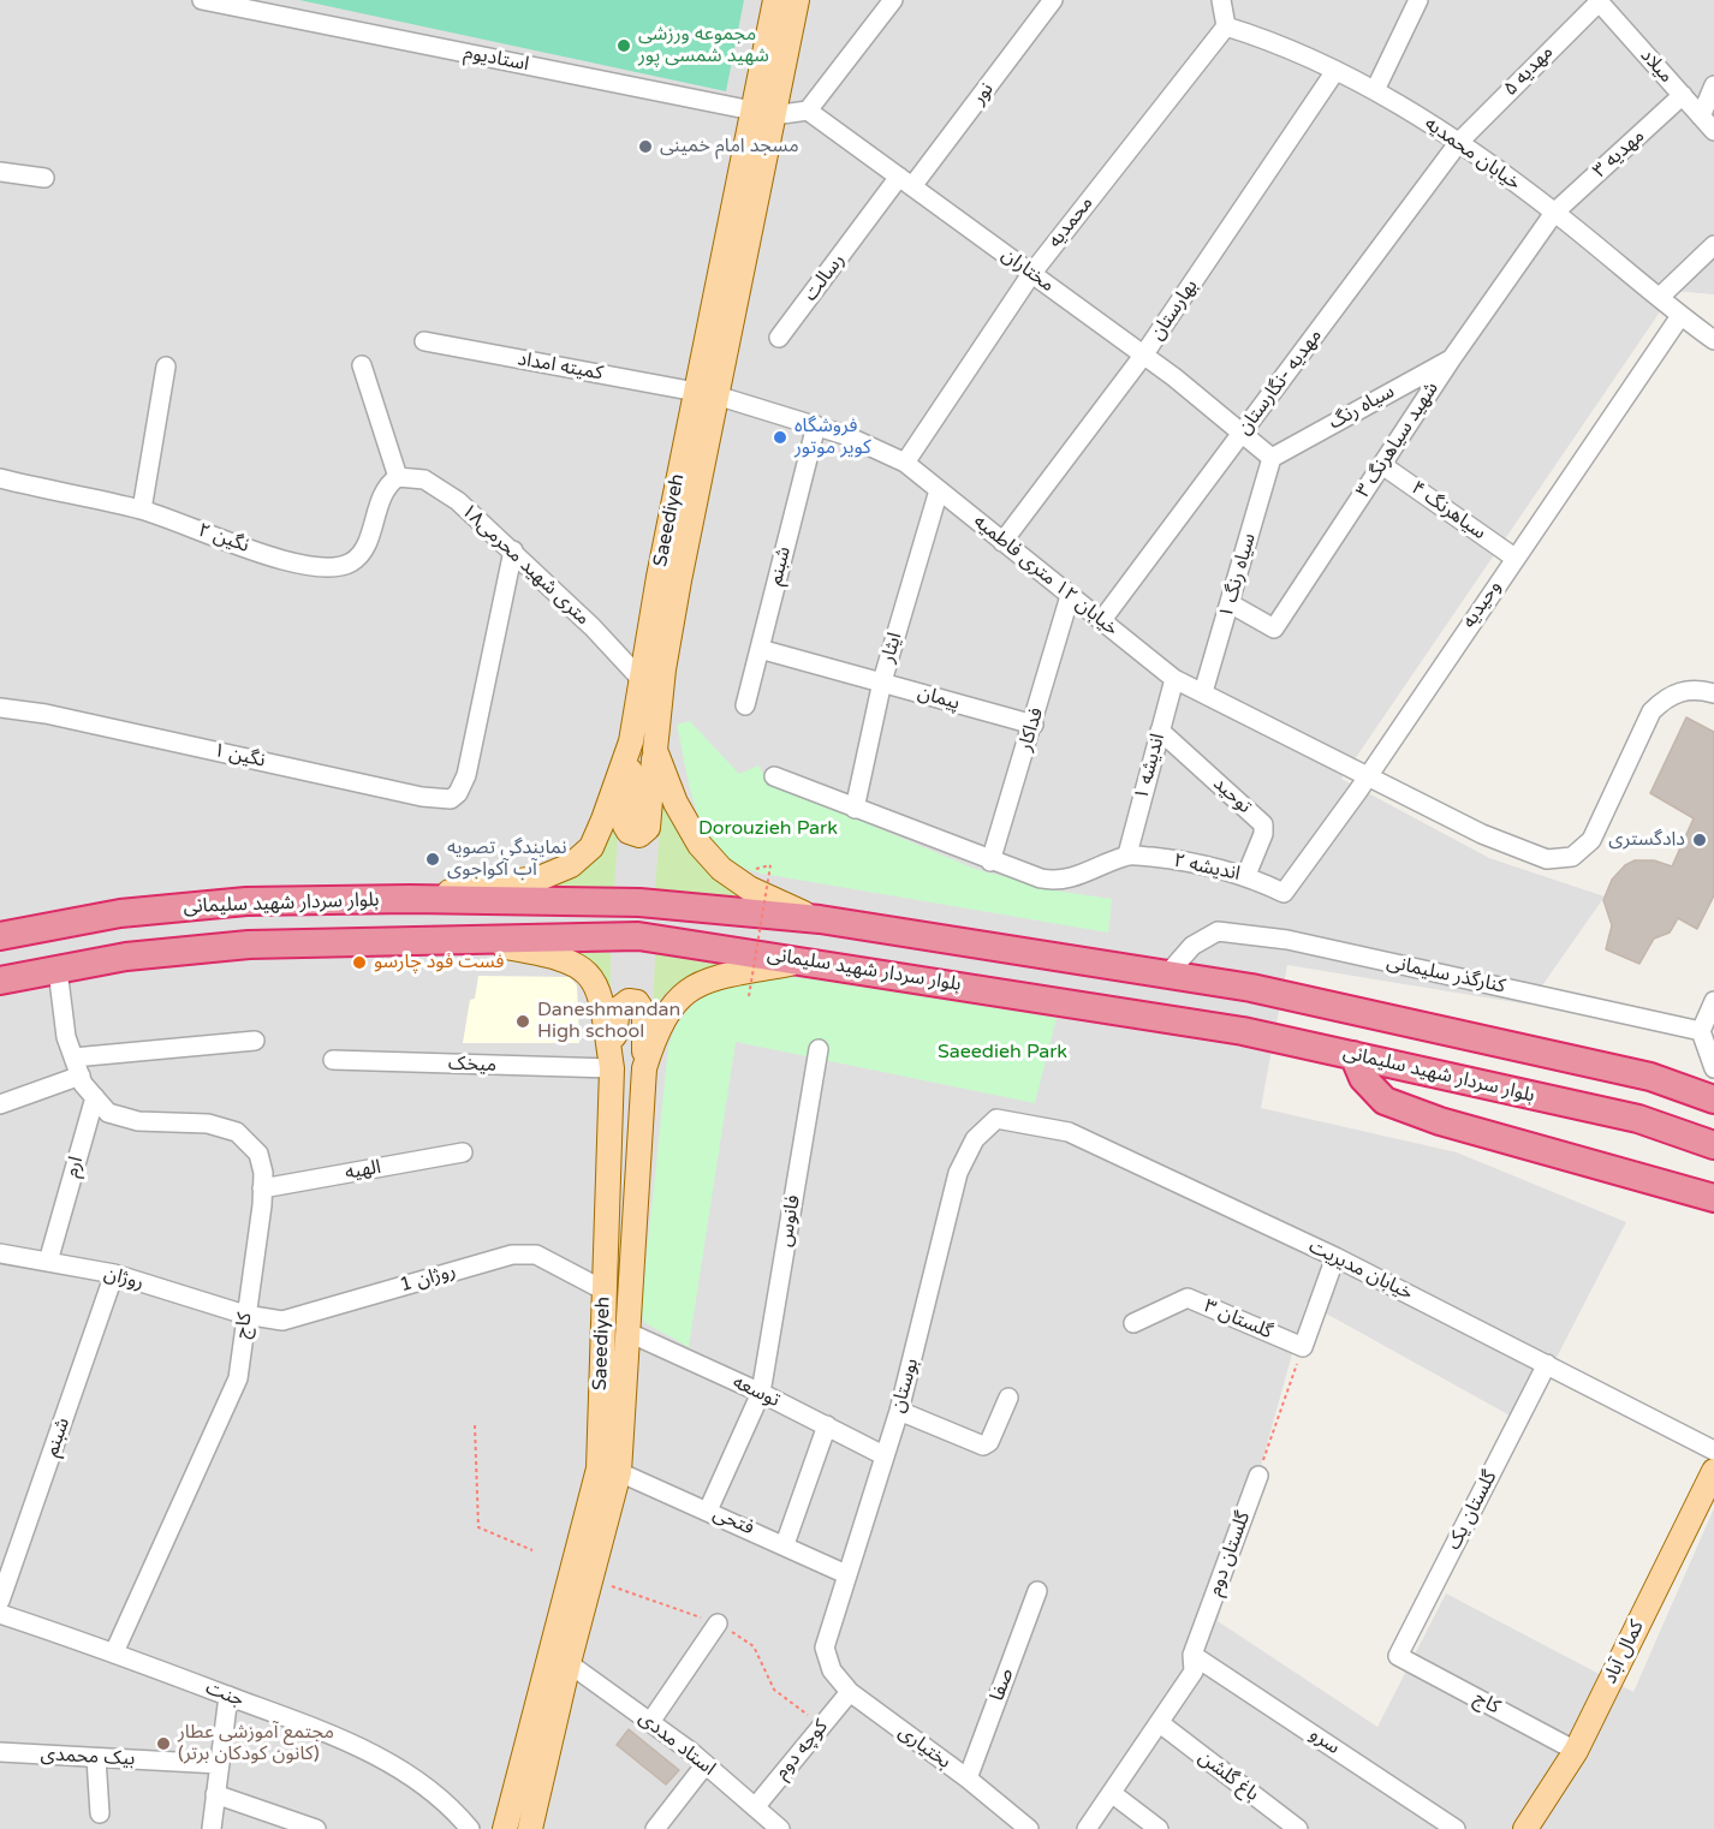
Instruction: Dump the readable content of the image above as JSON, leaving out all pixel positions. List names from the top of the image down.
{
  "streets": {
    "highway": ["بلوار سردار شهید سلیمانی"],
    "main road": ["Saeediyeh", "کمال آباد"],
    "street": [
      "استادیوم",
      "میلاد",
      "مهدیه ۵",
      "نور",
      "خیابان محمدیه",
      "مهدیه ۳",
      "محمدیه",
      "مختاران",
      "رسالت",
      "بهارستان",
      "کمیته امداد",
      "مهدیه -نگارستان",
      "سیاه رنگ",
      "شهید سیاهرنگ ۳",
      "سیاهرنگ ۴",
      "نگین ۲",
      "۱۸متری شهید محرمی",
      "شبنم",
      "خیابان ۱۲ متری فاطمیه",
      "سیاه رنگ ۱",
      "وحیدیه",
      "ایثار",
      "پیمان",
      "فداکار",
      "نگین ۱",
      "اندیشه ۱",
      "توحید",
      "اندیشه ۲",
      "کنارگذر سلیمانی",
      "میخک",
      "ارم",
      "الهیه",
      "فانوس",
      "خیابان مدیریت",
      "روژان",
      "روژان 1",
      "گلستان ۳",
      "کاج",
      "بوستان",
      "توسعه",
      "گلستان یک",
      "فتحی",
      "گلستان دوم",
      "صفا",
      "جنت",
      "سرو",
      "استاد مددی",
      "بختیاری",
      "کوچه دوم",
      "بیک محمدی",
      "باغ گلشن"
    ]
  },
  "crossings": [
    ["استادیوم", "Saeediyeh"],
    ["میلاد", "مهدیه ۵"],
    ["میلاد", "مهدیه ۳"],
    ["مهدیه ۵", "خیابان محمدیه"],
    ["مهدیه ۵", "مهدیه -نگارستان"],
    ["نور", "مختاران"],
    ["نور", "رسالت"],
    ["خیابان محمدیه", "مهدیه ۳"],
    ["خیابان محمدیه", "محمدیه"],
    ["خیابان محمدیه", "بهارستان"],
    ["خیابان محمدیه", "مهدیه -نگارستان"],
    ["خیابان محمدیه", "شهید سیاهرنگ ۳"],
    ["خیابان محمدیه", "وحیدیه"],
    ["مهدیه ۳", "شهید سیاهرنگ ۳"],
    ["محمدیه", "مختاران"],
    ["محمدیه", "خیابان ۱۲ متری فاطمیه"],
    ["مختاران", "رسالت"],
    ["مختاران", "بهارستان"],
    ["مختاران", "مهدیه -نگارستان"],
    ["مختاران", "سیاه رنگ"],
    ["مختاران", "سیاه رنگ ۱"],
    ["بهارستان", "خیابان ۱۲ متری فاطمیه"],
    ["کمیته امداد", "Saeediyeh"],
    ["کمیته امداد", "خیابان ۱۲ متری فاطمیه"],
    ["مهدیه -نگارستان", "خیابان ۱۲ متری فاطمیه"],
    ["سیاه رنگ", "شهید سیاهرنگ ۳"],
    ["سیاه رنگ", "سیاه رنگ ۱"],
    ["شهید سیاهرنگ ۳", "سیاهرنگ ۴"],
    ["شهید سیاهرنگ ۳", "سیاه رنگ ۱"],
    ["سیاهرنگ ۴", "وحیدیه"],
    ["Saeediyeh", "۱۸متری شهید محرمی"],
    ["Saeediyeh", "خیابان ۱۲ متری فاطمیه"],
    ["Saeediyeh", "بلوار سردار شهید سلیمانی"],
    ["Saeediyeh", "میخک"],
    ["Saeediyeh", "روژان 1"],
    ["Saeediyeh", "توسعه"],
    ["Saeediyeh", "فتحی"],
    ["Saeediyeh", "استاد مددی"],
    ["نگین ۲", "۱۸متری شهید محرمی"],
    ["۱۸متری شهید محرمی", "نگین ۱"],
    ["شبنم", "خیابان ۱۲ متری فاطمیه"],
    ["شبنم", "پیمان"],
    ["شبنم", "روژان"],
    ["خیابان ۱۲ متری فاطمیه", "سیاه رنگ ۱"],
    ["خیابان ۱۲ متری فاطمیه", "وحیدیه"],
    ["خیابان ۱۲ متری فاطمیه", "ایثار"],
    ["خیابان ۱۲ متری فاطمیه", "فداکار"],
    ["خیابان ۱۲ متری فاطمیه", "اندیشه ۱"],
    ["وحیدیه", "اندیشه ۲"],
    ["ایثار", "پیمان"],
    ["پیمان", "فداکار"],
    ["اندیشه ۱", "توحید"],
    ["اندیشه ۱", "اندیشه ۲"],
    ["توحید", "اندیشه ۲"],
    ["بلوار سردار شهید سلیمانی", "کنارگذر سلیمانی"],
    ["ارم", "روژان"],
    ["ارم", "کاج"],
    ["الهیه", "کاج"],
    ["فانوس", "توسعه"],
    ["فانوس", "فتحی"],
    ["خیابان مدیریت", "بوستان"],
    ["خیابان مدیریت", "گلستان یک"],
    ["روژان", "روژان 1"],
    ["روژان", "کاج"],
    ["روژان 1", "کاج"],
    ["کاج", "گلستان یک"],
    ["کاج", "کمال آباد"],
    ["کاج", "جنت"],
    ["بوستان", "توسعه"],
    ["بوستان", "فتحی"],
    ["بوستان", "بختیاری"],
    ["گلستان دوم", "سرو"],
    ["گلستان دوم", "باغ گلشن"],
    ["صفا", "بختیاری"],
    ["استاد مددی", "کوچه دوم"],
    ["بختیاری", "کوچه دوم"]
  ],
  "parks": ["Dorouzieh Park", "Saeedieh Park"],
  "places": [
    "مجموعه ورزشی شهید شمسی پور",
    "مسجد امام خمینی",
    "فروشگاه کویر موتور",
    "دادگستری",
    "نمایندگی تصویه آب آکواجوی",
    "فست فود چارسو",
    "Daneshmandan High school",
    "مجتمع آموزشی عطار (کانون کودکان برتر)"
  ]
}
